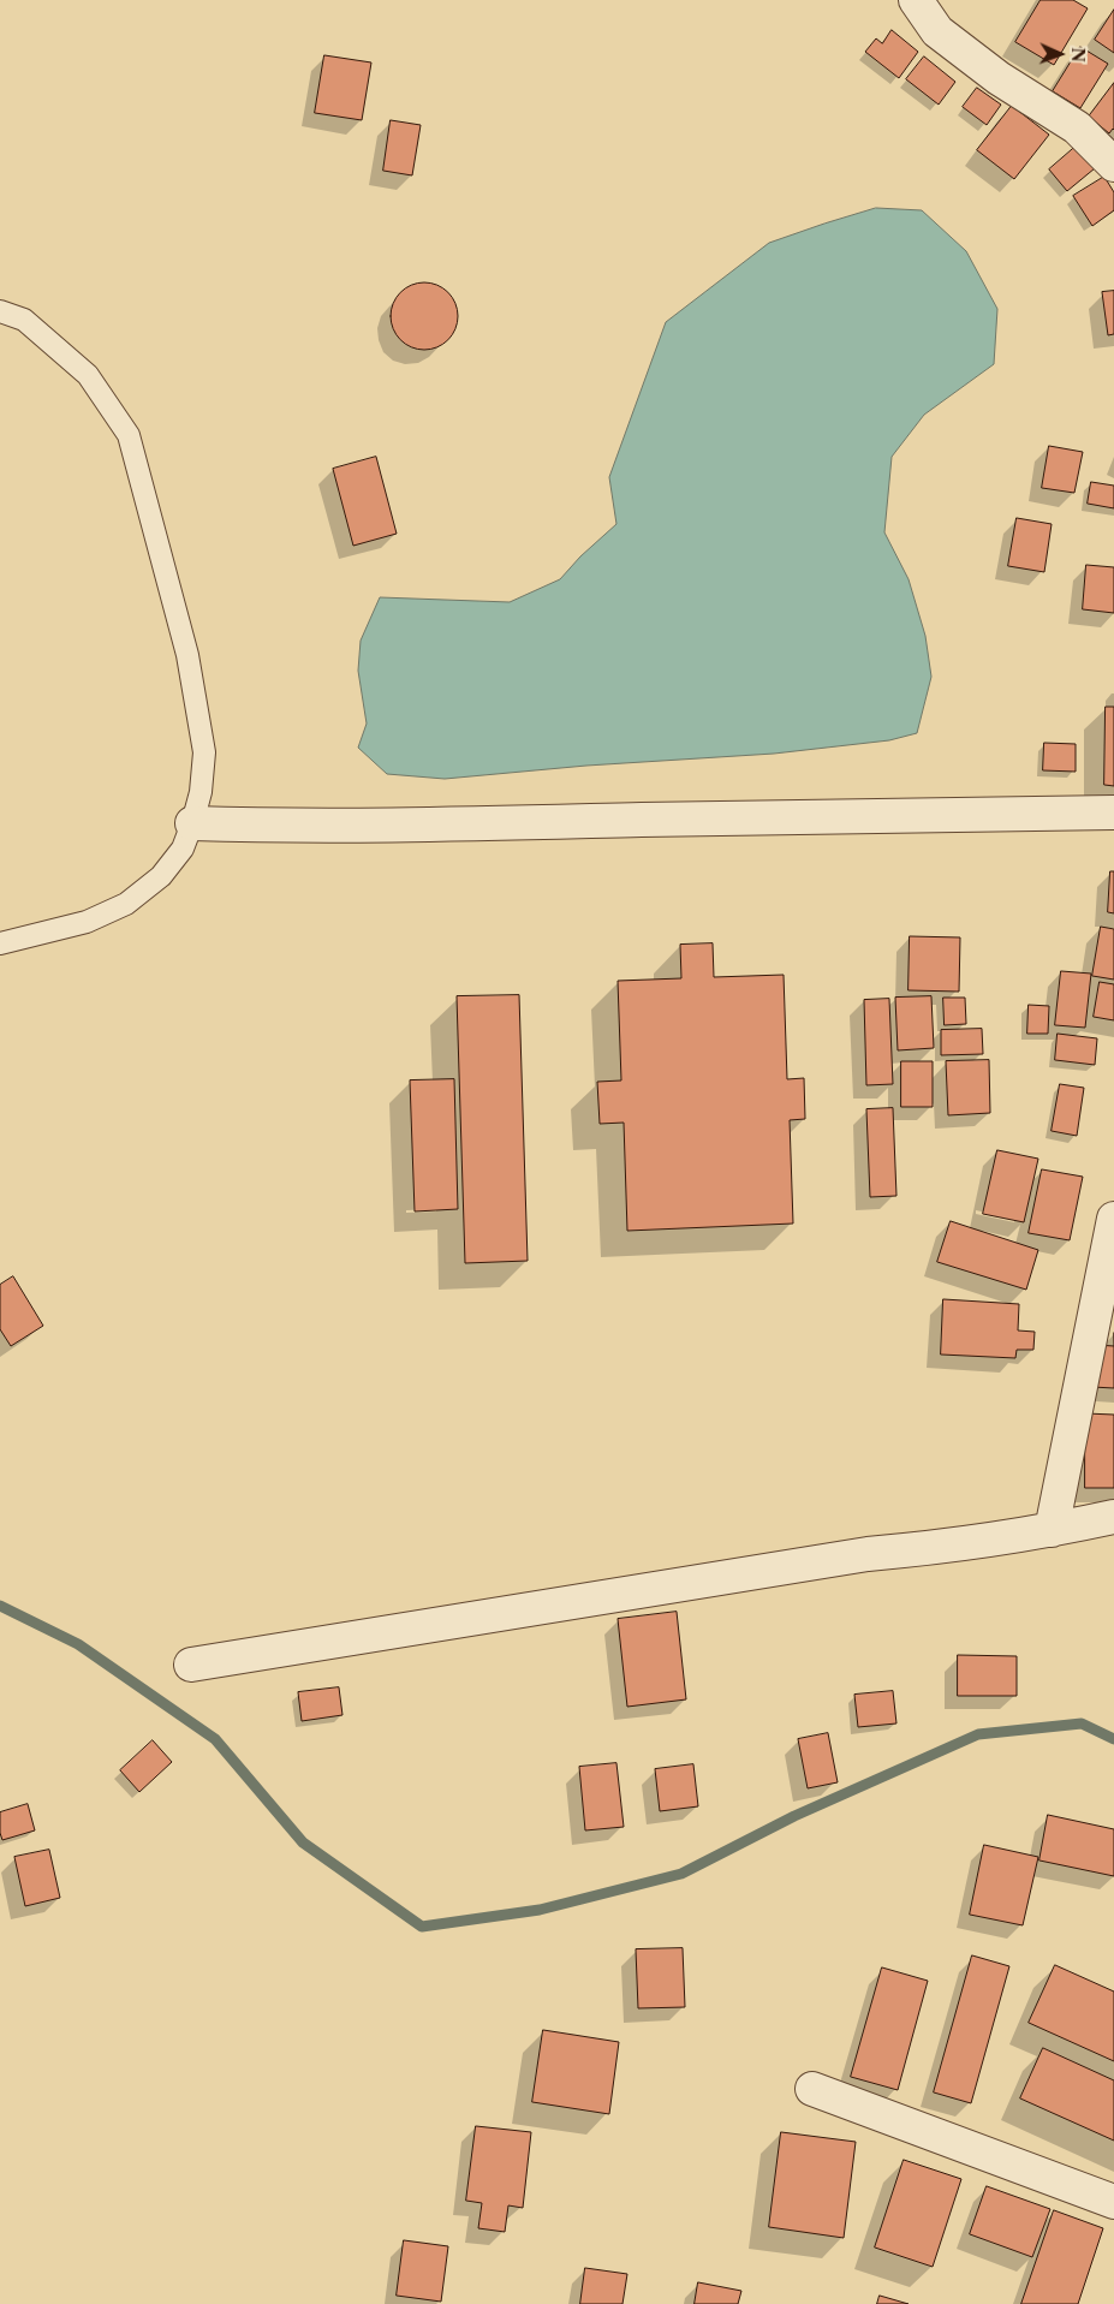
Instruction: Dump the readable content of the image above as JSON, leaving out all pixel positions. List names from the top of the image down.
{
  "north": "right"
}
